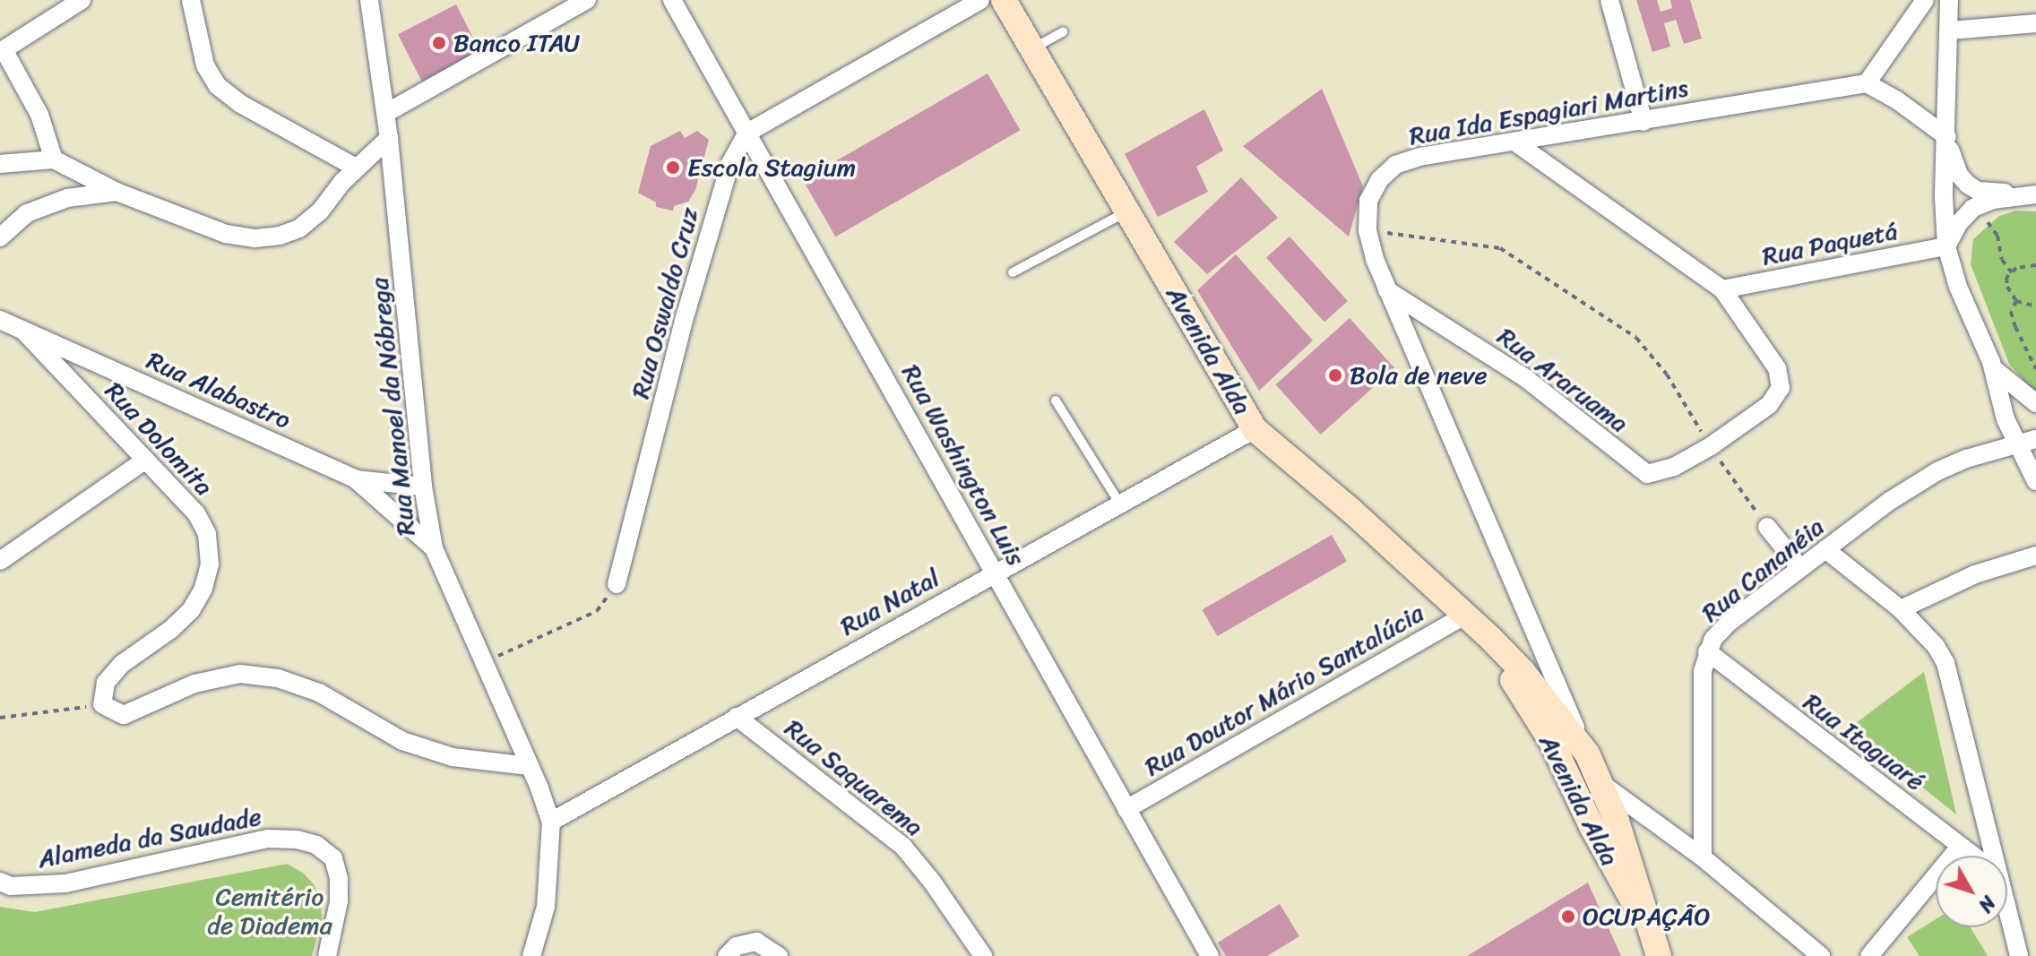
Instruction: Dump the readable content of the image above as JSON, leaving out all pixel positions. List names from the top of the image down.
{
  "streets": {
    "main road": ["Avenida Alda"],
    "street": [
      "Rua Ida Espagiari Martins",
      "Rua Paquetá",
      "Rua Oswaldo Cruz",
      "Rua Araruama",
      "Rua Alabastro",
      "Rua Manoel da Nóbrega",
      "Rua Dolomita",
      "Rua Washington Luis",
      "Rua Cananéia",
      "Rua Natal",
      "Rua Doutor Mário Santalúcia",
      "Rua Itaguaré",
      "Rua Saquarema",
      "Alameda da Saudade"
    ]
  },
  "crossings": [
    ["Rua Ida Espagiari Martins", "Avenida Alda"],
    ["Rua Ida Espagiari Martins", "Rua Araruama"],
    ["Rua Paquetá", "Rua Araruama"],
    ["Rua Oswaldo Cruz", "Rua Washington Luis"],
    ["Avenida Alda", "Rua Natal"],
    ["Avenida Alda", "Rua Doutor Mário Santalúcia"],
    ["Rua Alabastro", "Rua Manoel da Nóbrega"],
    ["Rua Alabastro", "Rua Dolomita"],
    ["Rua Manoel da Nóbrega", "Rua Natal"],
    ["Rua Washington Luis", "Rua Natal"],
    ["Rua Washington Luis", "Rua Doutor Mário Santalúcia"],
    ["Rua Cananéia", "Rua Itaguaré"],
    ["Rua Natal", "Rua Saquarema"]
  ],
  "parks": ["Cemitério de Diadema"],
  "places": [
    "Banco ITAU",
    "Escola Stagium",
    "Bola de neve",
    "OCUPAÇÃO"
  ],
  "north": "bottom right"
}
